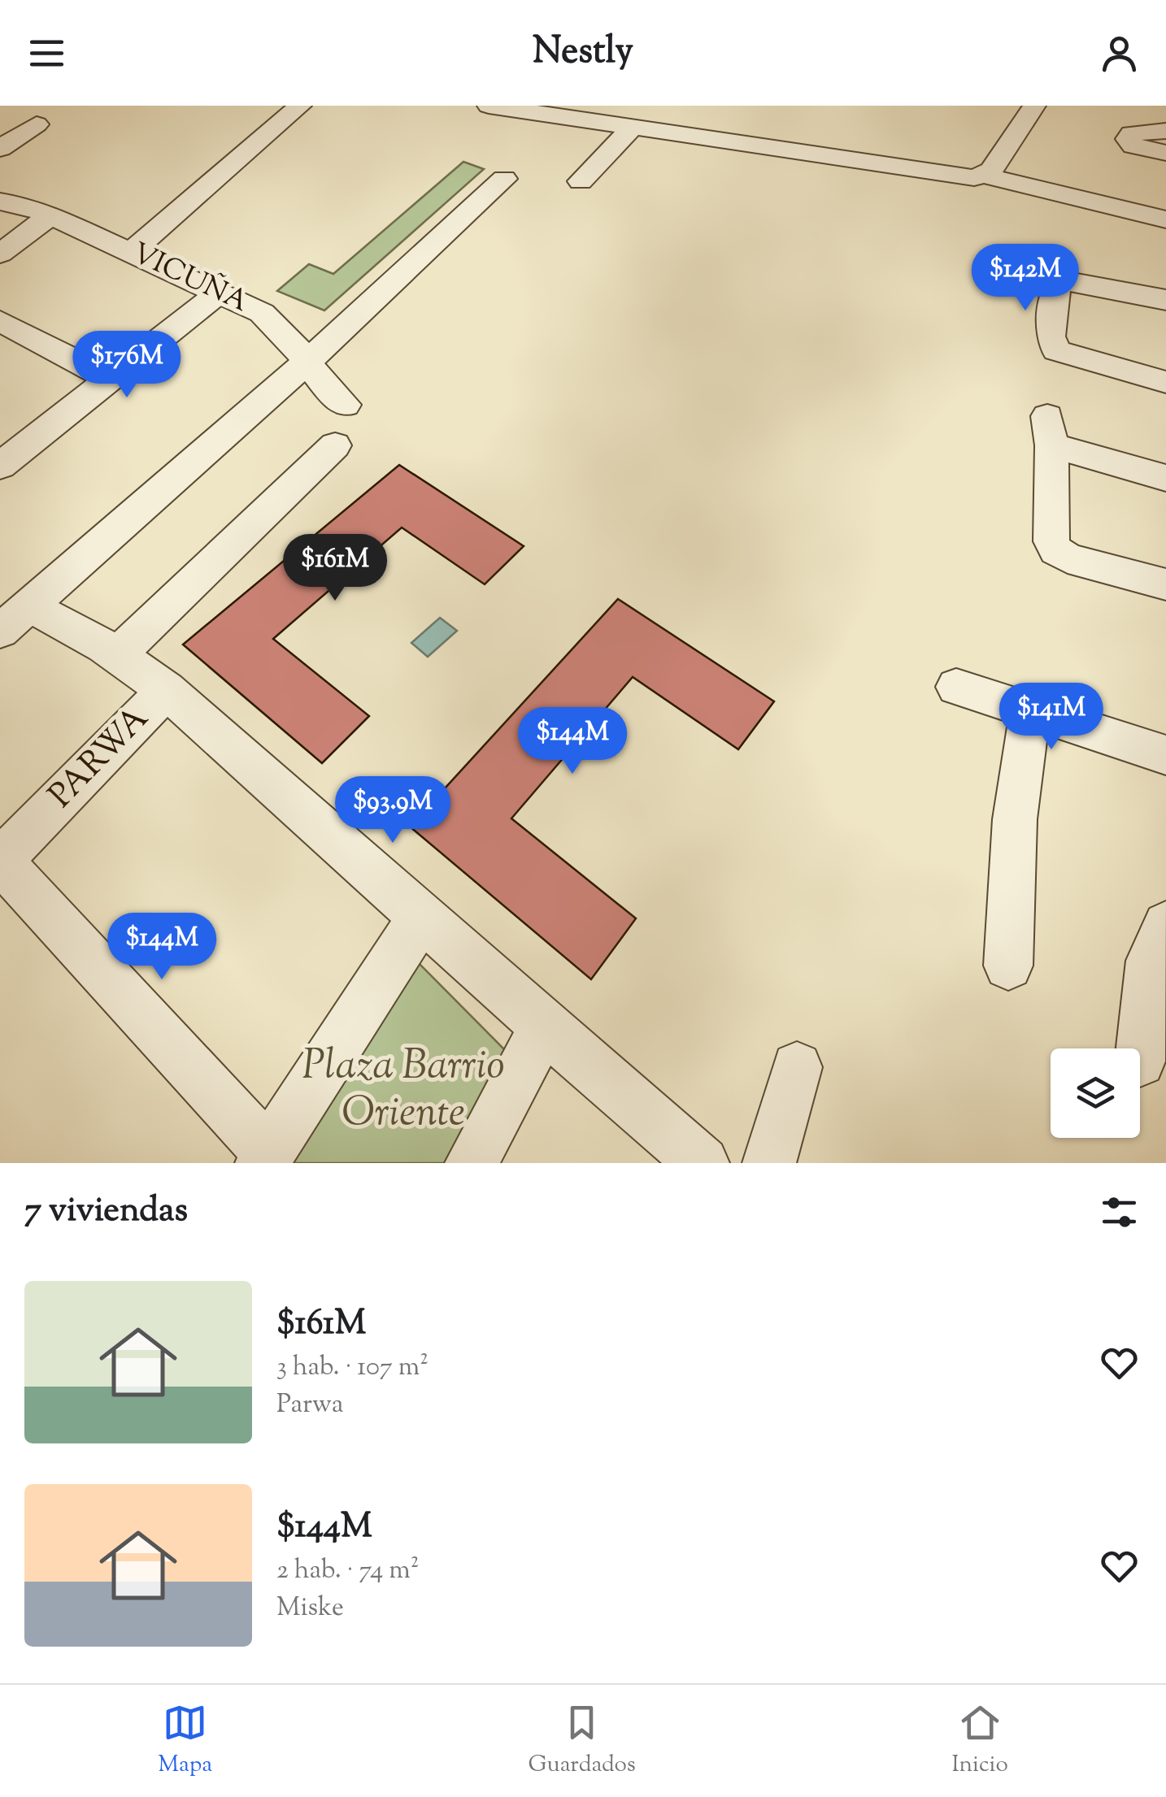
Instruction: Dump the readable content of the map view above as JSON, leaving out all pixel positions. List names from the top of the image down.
{
  "streets": {
    "street": ["VICUÑA", "PARWA"]
  },
  "parks": ["Plaza Barrio Oriente"],
  "page": {
    "header": "Nestly",
    "price": [
      "$142M",
      "$176M",
      "$161M",
      "$141M",
      "$144M",
      "$93.9M",
      "$144M"
    ],
    "heading": "7 viviendas",
    "list": [
      {
        "name": "$161M",
        "note": "3 hab. · 107 m² · Parwa"
      },
      {
        "name": "$144M",
        "note": "2 hab. · 74 m² · Miske"
      }
    ],
    "tabs": ["Mapa", "Guardados", "Inicio"]
  }
}
